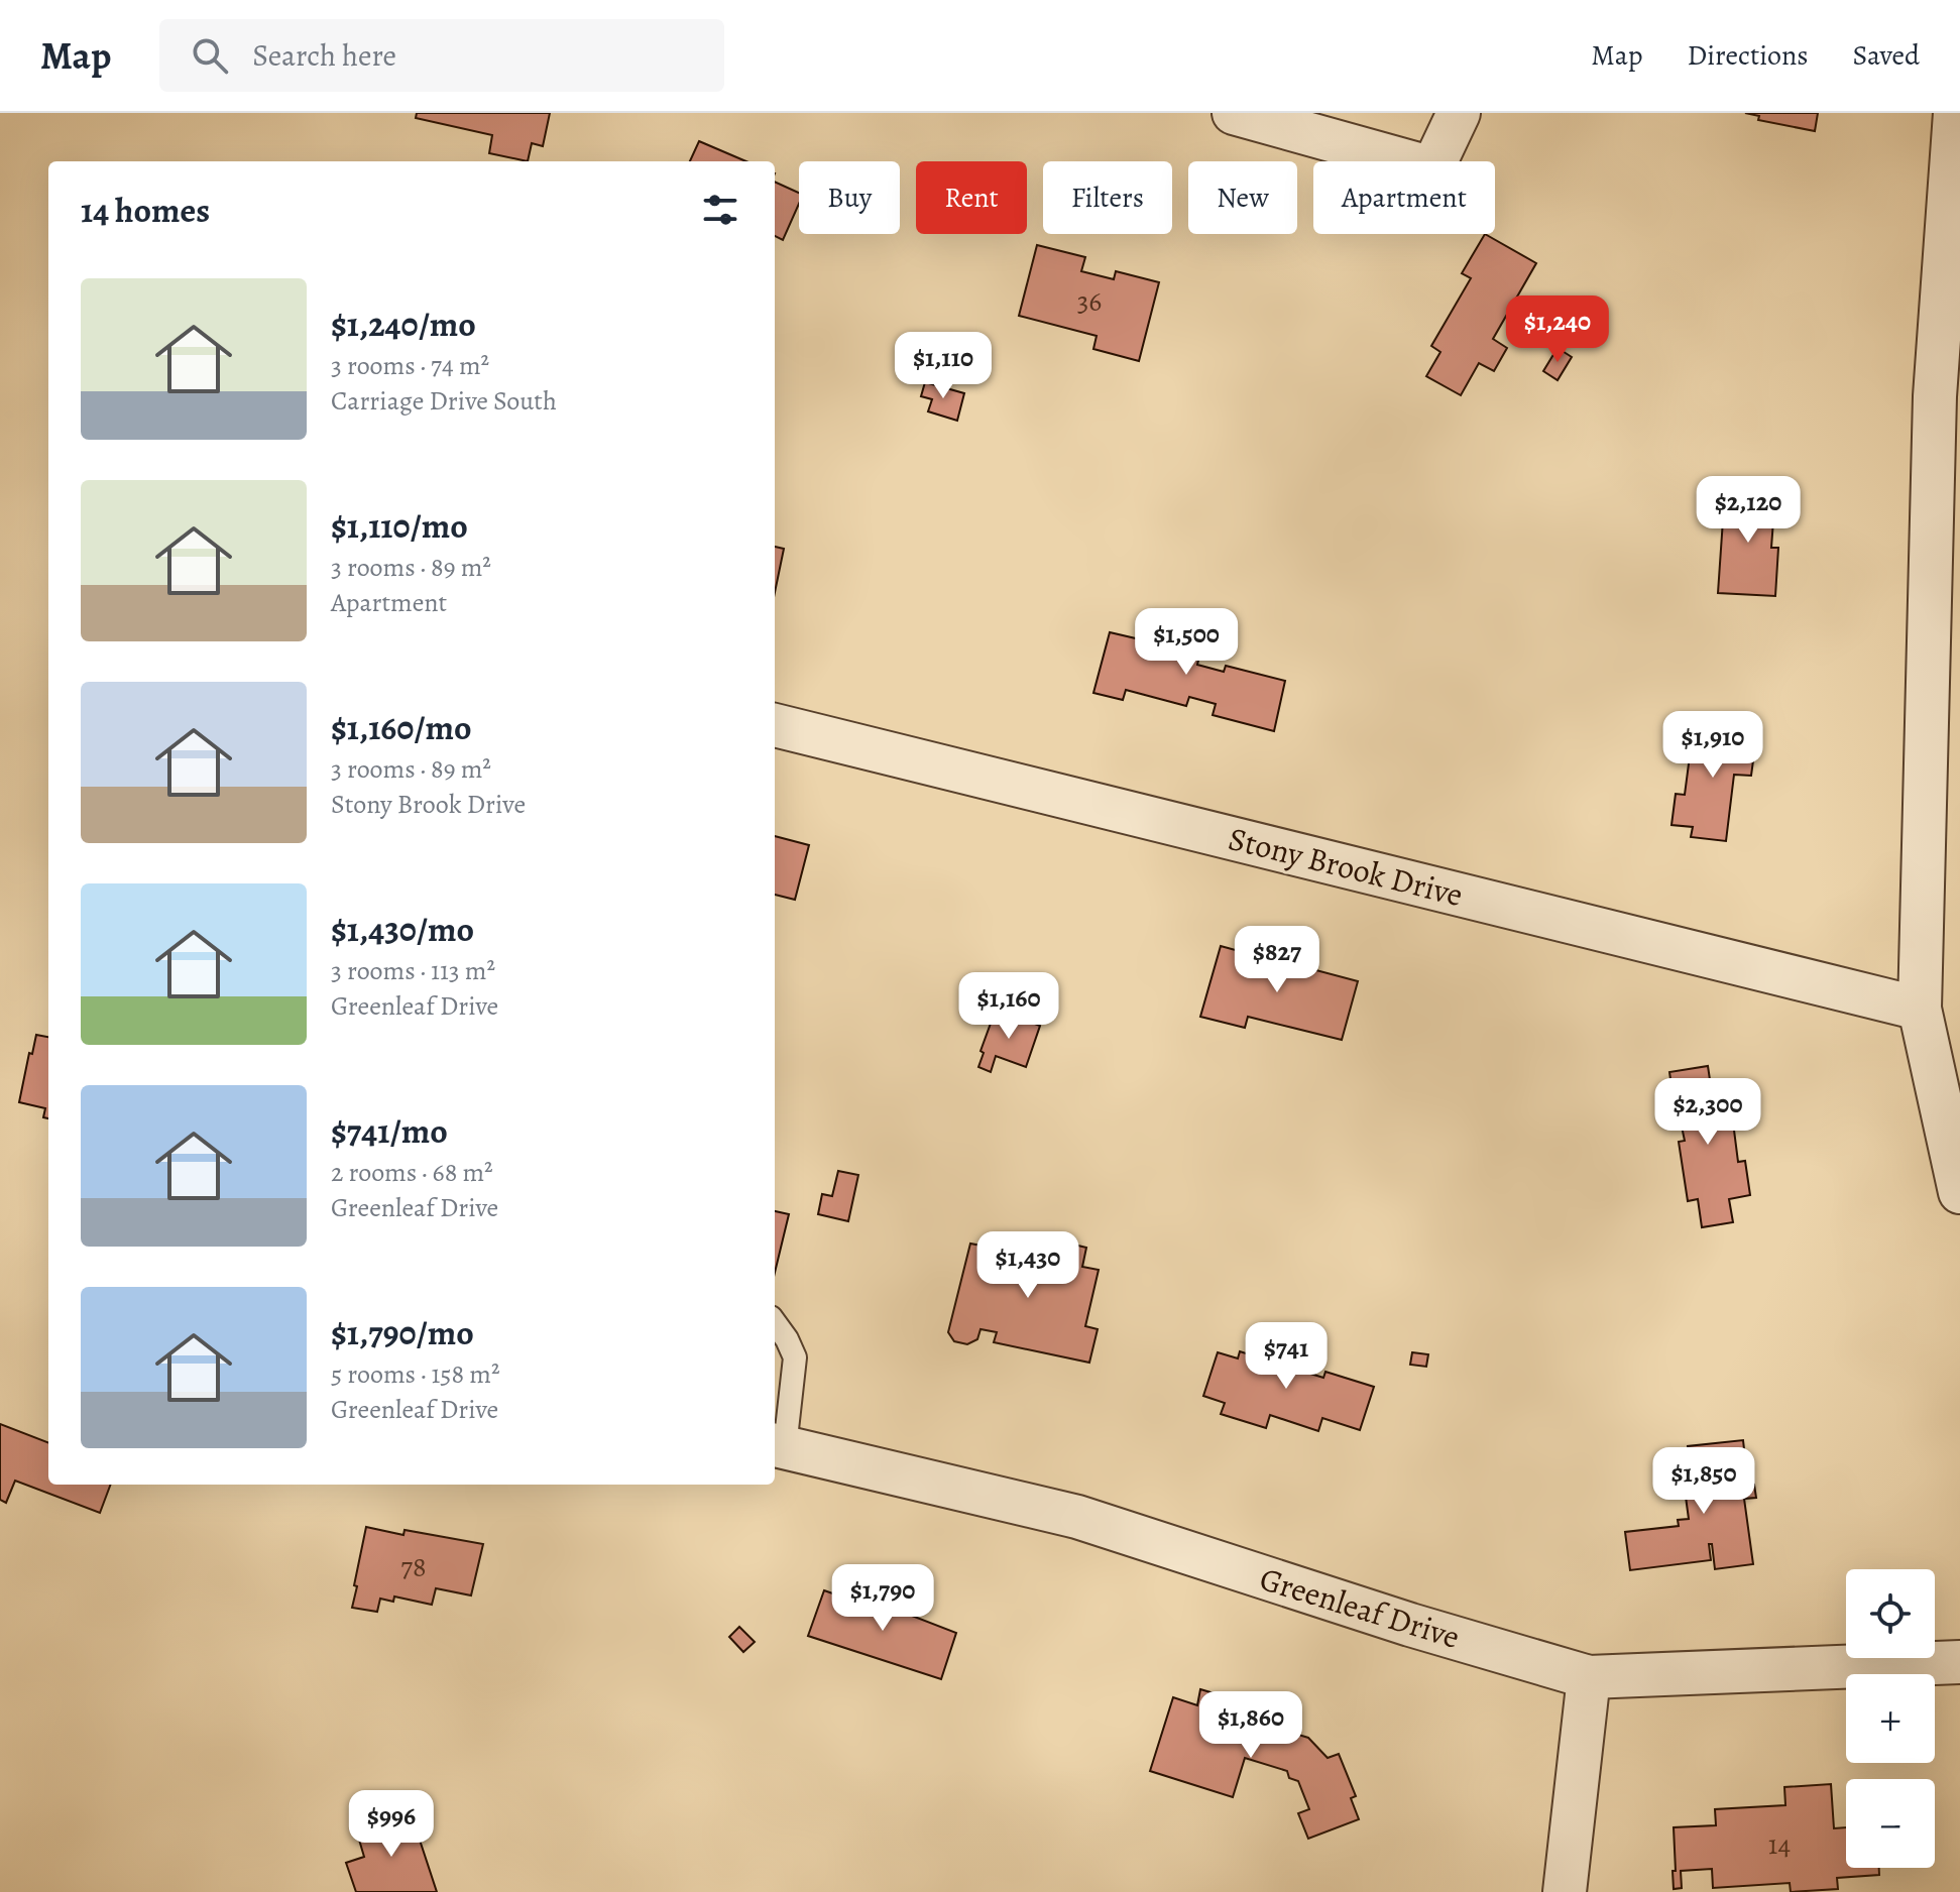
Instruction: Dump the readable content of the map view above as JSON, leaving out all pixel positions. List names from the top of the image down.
{
  "streets": {
    "street": ["Stony Brook Drive", "Greenleaf Drive"]
  },
  "house_numbers": ["36", "78", "14"],
  "page": {
    "header": "Map",
    "search": "Search here",
    "nav": ["Map", "Directions", "Saved"],
    "chip": [
      "Buy",
      "Rent",
      "Filters",
      "New",
      "Apartment"
    ],
    "heading": "14 homes",
    "list": [
      {
        "name": "$1,240/mo",
        "note": "3 rooms · 74 m² · Carriage Drive South"
      },
      {
        "name": "$1,110/mo",
        "note": "3 rooms · 89 m² · Apartment"
      },
      {
        "name": "$1,160/mo",
        "note": "3 rooms · 89 m² · Stony Brook Drive"
      },
      {
        "name": "$1,430/mo",
        "note": "3 rooms · 113 m² · Greenleaf Drive"
      },
      {
        "name": "$741/mo",
        "note": "2 rooms · 68 m² · Greenleaf Drive"
      },
      {
        "name": "$1,790/mo",
        "note": "5 rooms · 158 m² · Greenleaf Drive"
      }
    ],
    "price": [
      "$1,240",
      "$1,110",
      "$2,120",
      "$1,500",
      "$1,910",
      "$827",
      "$1,160",
      "$2,300",
      "$1,430",
      "$741",
      "$1,850",
      "$1,790",
      "$1,860",
      "$996"
    ],
    "map_buttons": ["+", "−"]
  }
}
